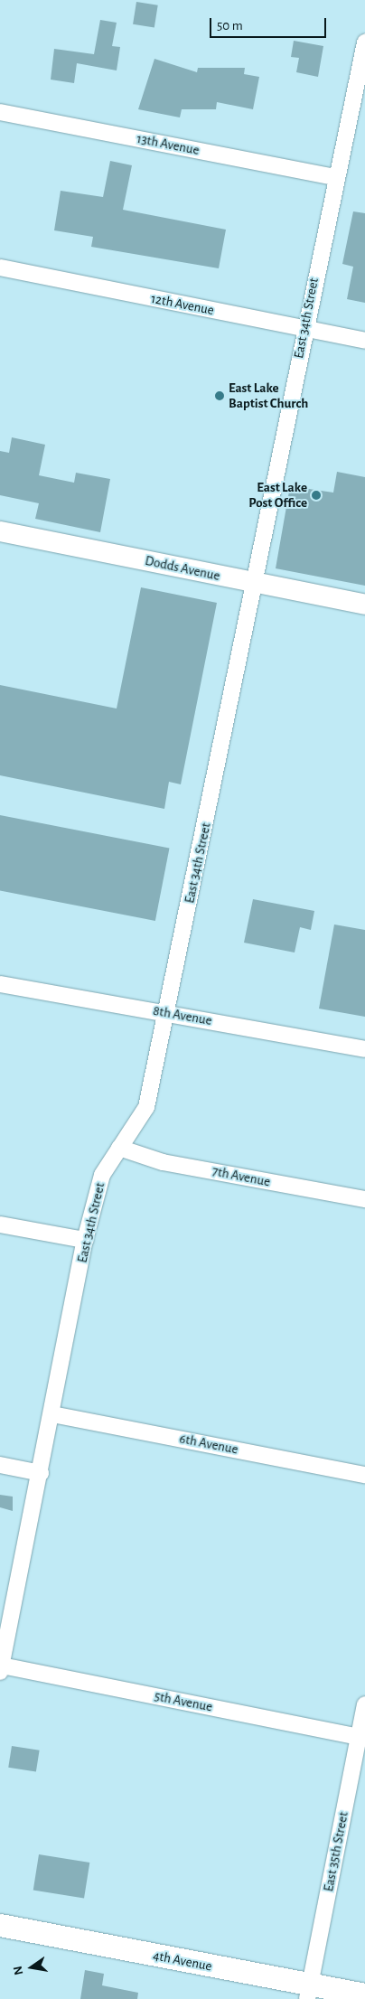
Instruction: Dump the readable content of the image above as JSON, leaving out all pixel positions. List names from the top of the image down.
{
  "streets": {
    "main road": ["4th Avenue"],
    "street": [
      "13th Avenue",
      "12th Avenue",
      "East 34th Street",
      "Dodds Avenue",
      "8th Avenue",
      "7th Avenue",
      "6th Avenue",
      "5th Avenue",
      "East 35th Street"
    ]
  },
  "crossings": [
    ["13th Avenue", "East 34th Street"],
    ["12th Avenue", "East 34th Street"],
    ["East 34th Street", "Dodds Avenue"],
    ["East 34th Street", "8th Avenue"],
    ["East 34th Street", "7th Avenue"],
    ["East 34th Street", "6th Avenue"],
    ["East 34th Street", "5th Avenue"],
    ["5th Avenue", "East 35th Street"],
    ["East 35th Street", "4th Avenue"]
  ],
  "places": ["East Lake Baptist Church", "East Lake Post Office"],
  "scale_bar": "50 m",
  "north": "left"
}
